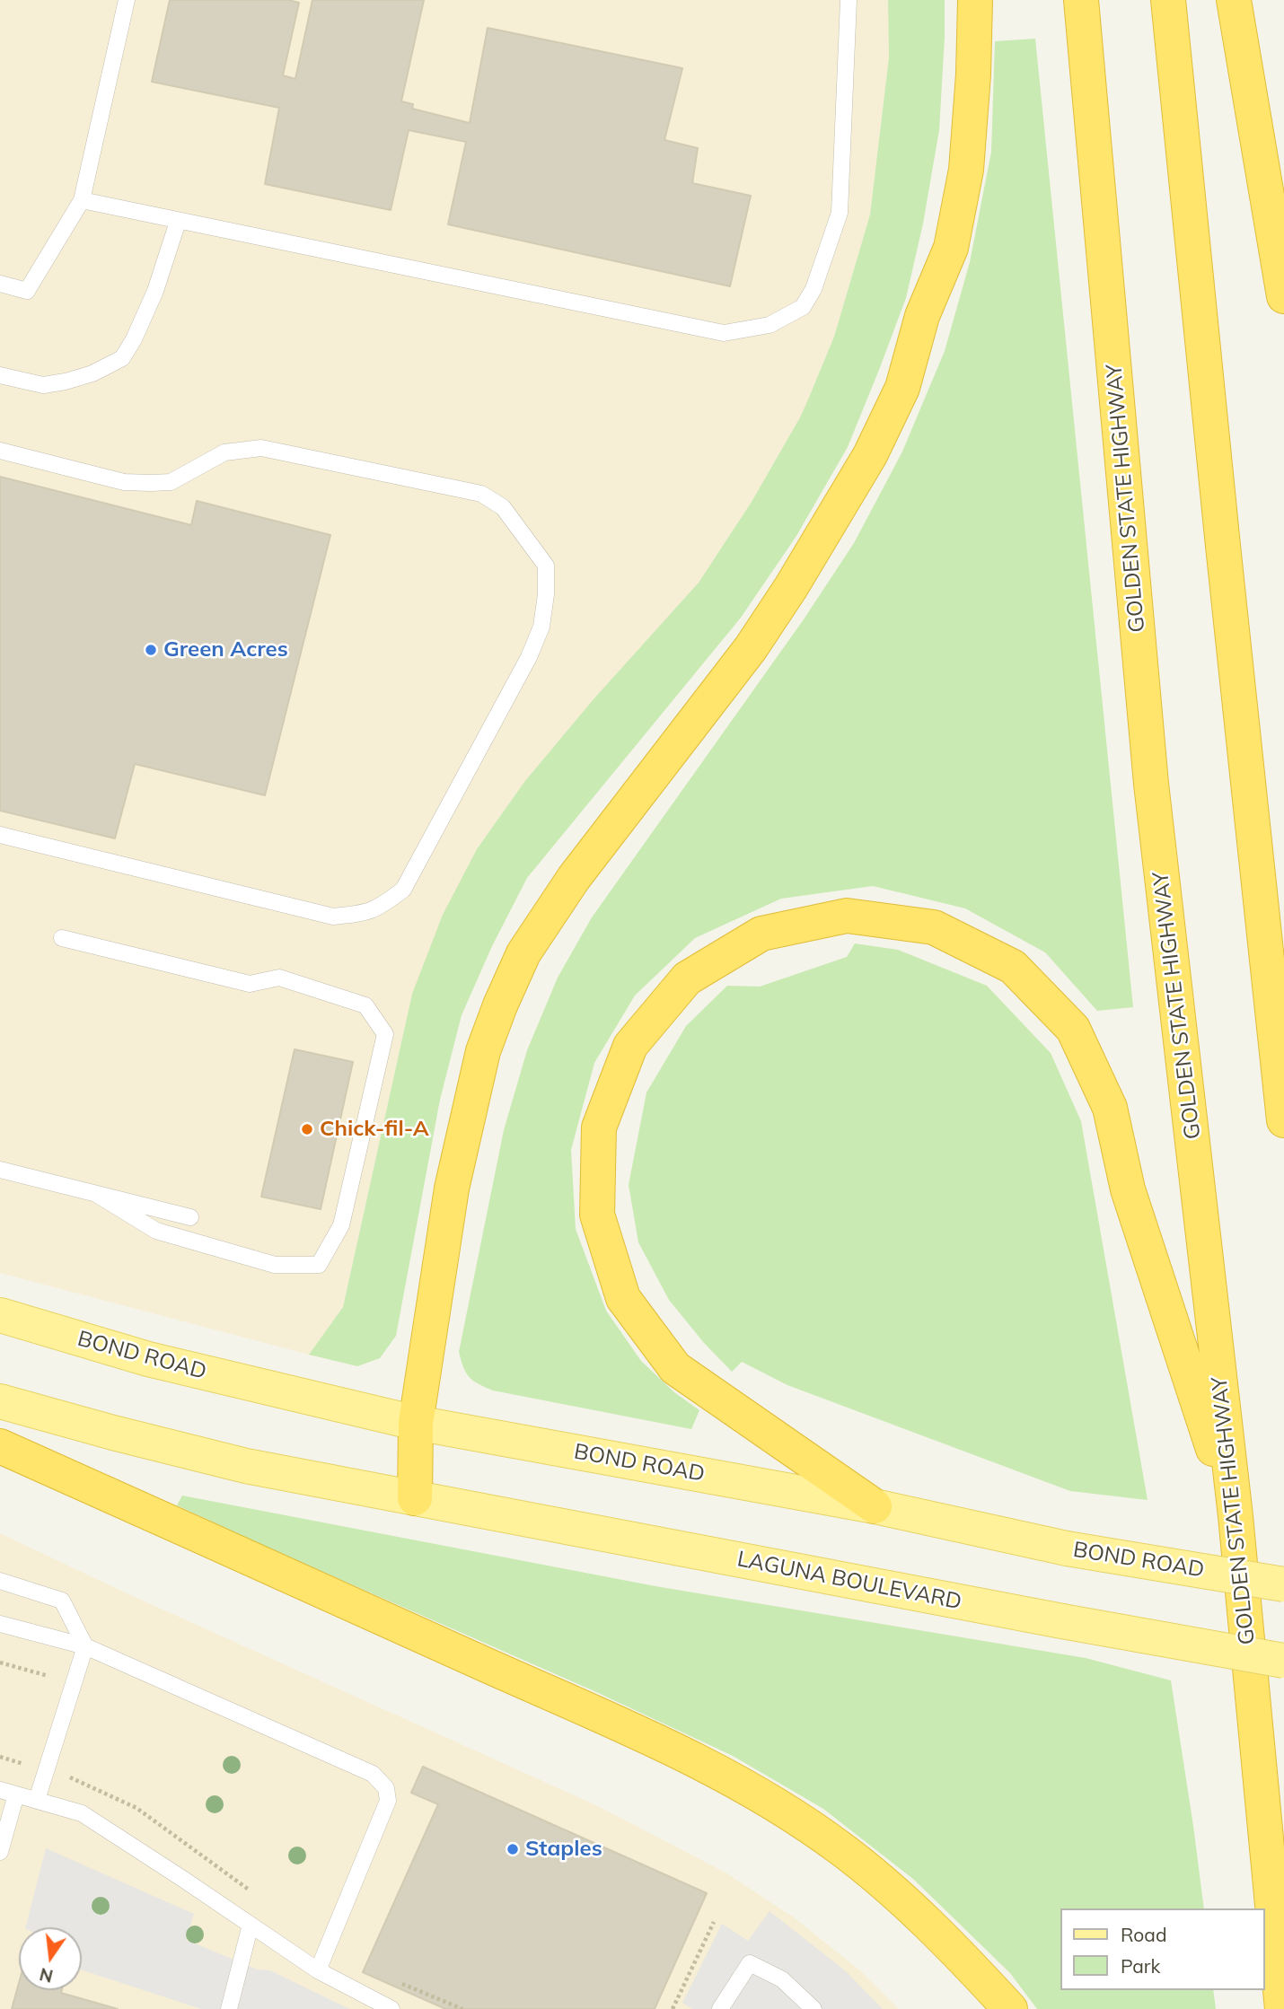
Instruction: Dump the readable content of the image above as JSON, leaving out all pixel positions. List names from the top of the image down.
{
  "streets": {
    "highway": ["GOLDEN STATE HIGHWAY"],
    "main road": ["BOND ROAD", "LAGUNA BOULEVARD"]
  },
  "places": ["Green Acres", "Chick-fil-A", "Staples"],
  "legend": ["Road", "Park"],
  "north": "bottom"
}
